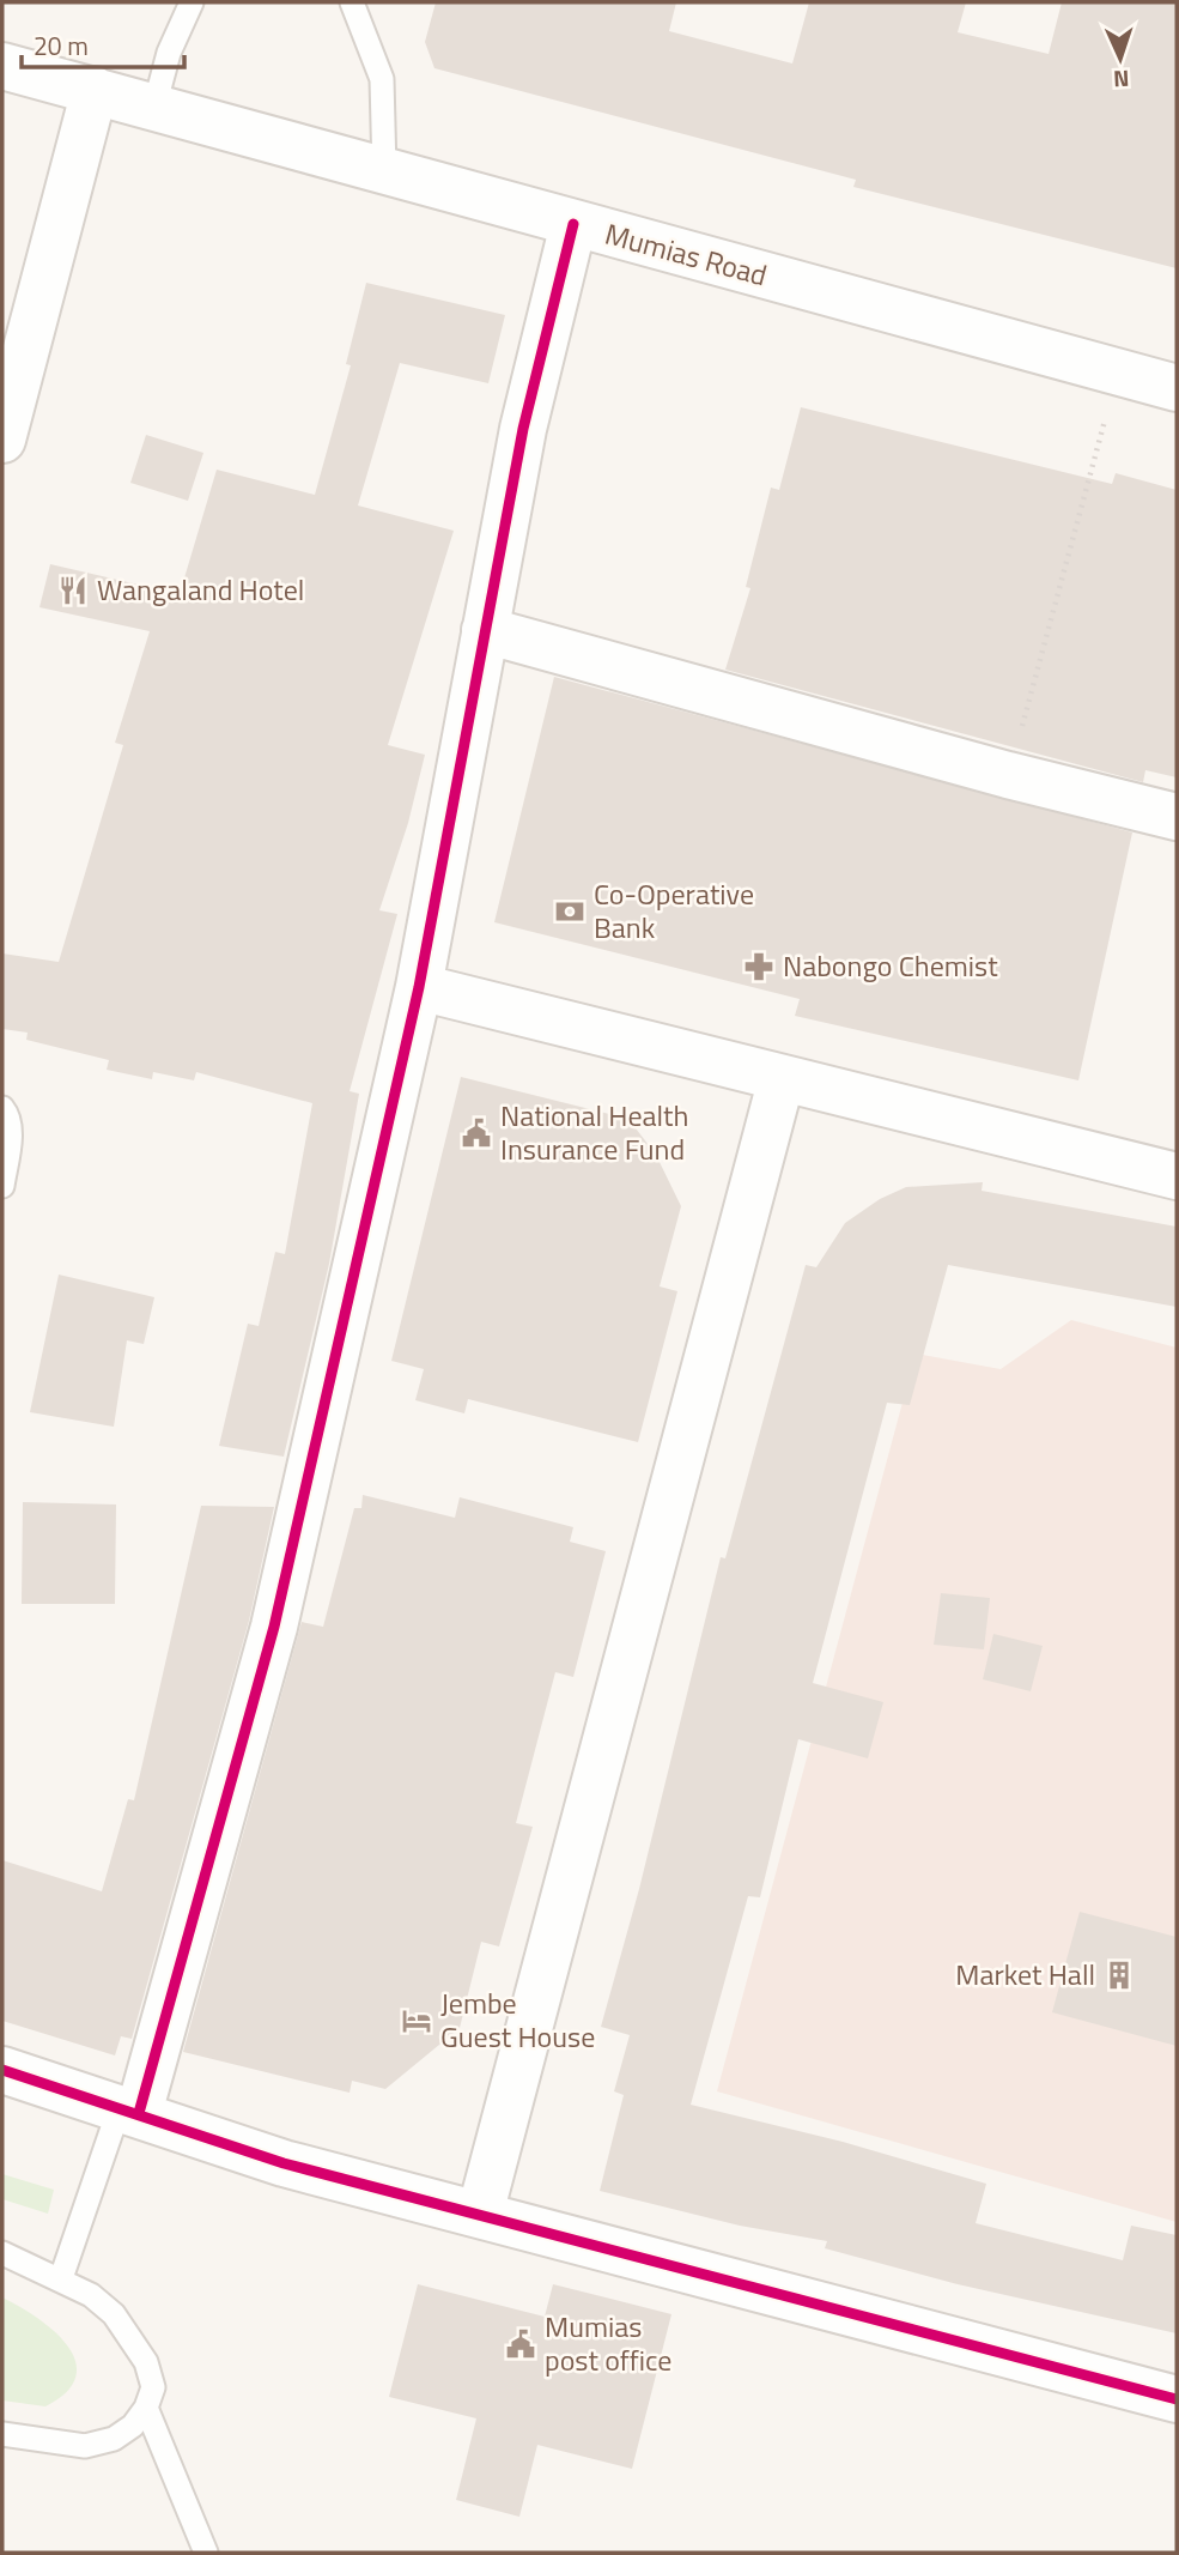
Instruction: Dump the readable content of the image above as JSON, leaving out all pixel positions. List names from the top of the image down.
{
  "streets": {
    "street": ["Mumias Road"]
  },
  "places": {
    "restaurant": ["Wangaland Hotel"],
    "bank": ["Co-Operative Bank"],
    "pharmacy": ["Nabongo Chemist"],
    "public building": ["National Health Insurance Fund", "Mumias post office"],
    "building": ["Market Hall"],
    "hotel": ["Jembe Guest House"]
  },
  "scale_bar": "20 m",
  "north": "bottom"
}
